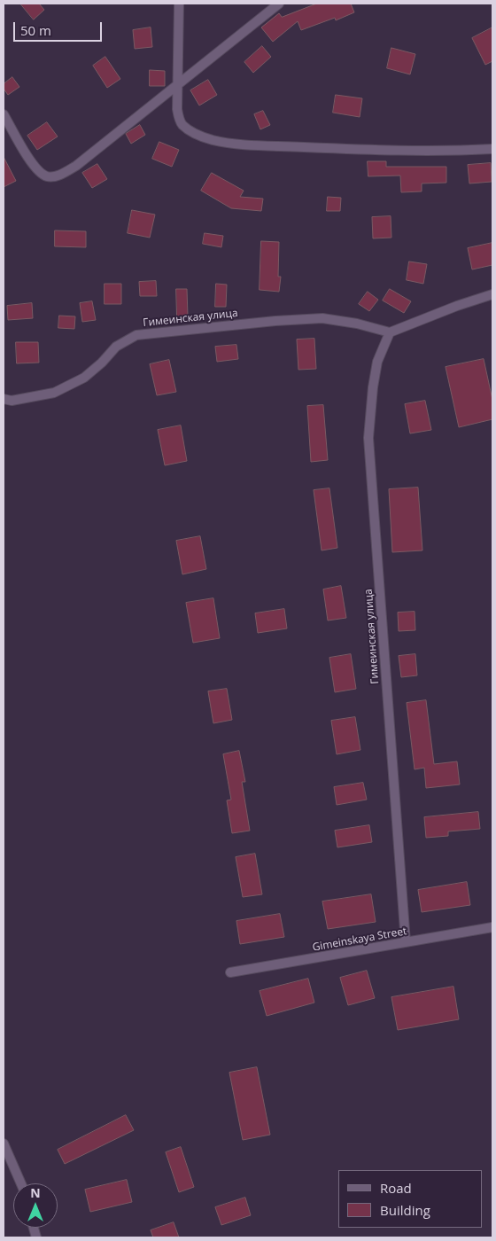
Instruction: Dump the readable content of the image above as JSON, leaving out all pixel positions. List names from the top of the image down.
{
  "streets": {
    "street": ["Гимеинская улица", "Gimeinskaya Street"]
  },
  "crossings": [
    ["Гимеинская улица", "Gimeinskaya Street"]
  ],
  "legend": ["Road", "Building"],
  "scale_bar": "50 m",
  "north": "top"
}
